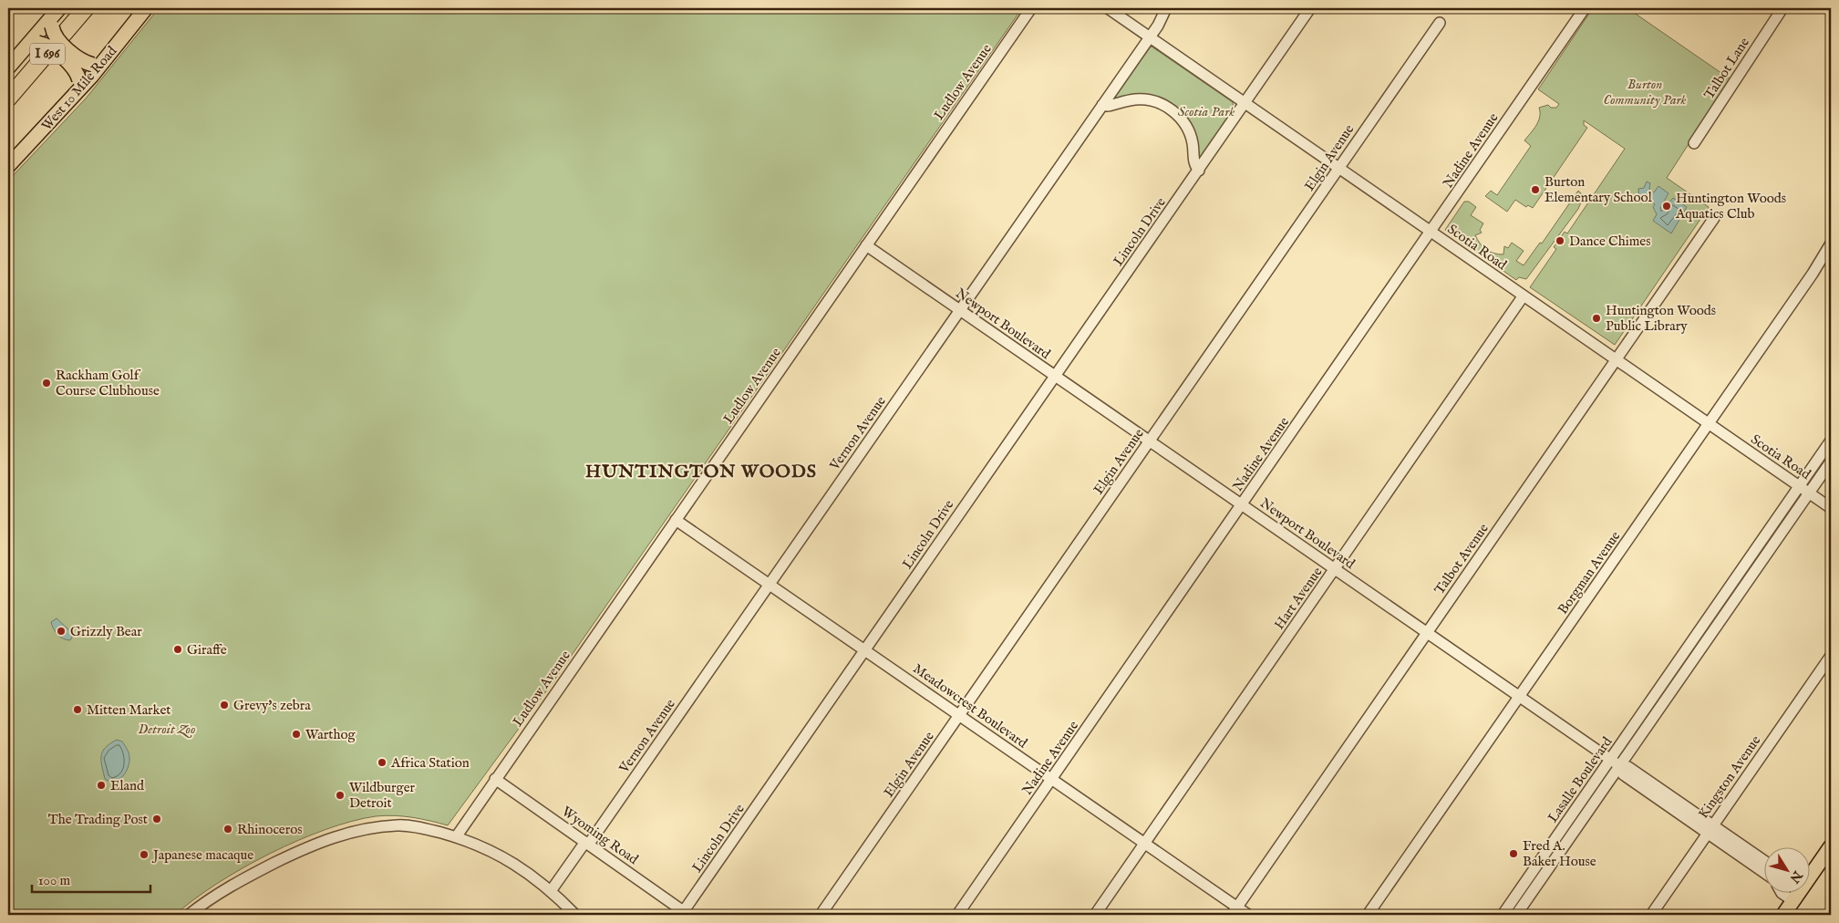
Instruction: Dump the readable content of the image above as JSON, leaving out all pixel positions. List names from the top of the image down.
{
  "streets": {
    "highway": ["I 696"],
    "main road": ["West 10 Mile Road"],
    "street": [
      "Talbot Lane",
      "Ludlow Avenue",
      "Nadine Avenue",
      "Elgin Avenue",
      "Lincoln Drive",
      "Scotia Road",
      "Newport Boulevard",
      "Vernon Avenue",
      "Talbot Avenue",
      "Borgman Avenue",
      "Hart Avenue",
      "Meadowcrest Boulevard",
      "Kingston Avenue",
      "Lasalle Boulevard",
      "Wyoming Road"
    ]
  },
  "crossings": [
    ["Ludlow Avenue", "Newport Boulevard"],
    ["Ludlow Avenue", "Meadowcrest Boulevard"],
    ["Ludlow Avenue", "Wyoming Road"],
    ["Nadine Avenue", "Scotia Road"],
    ["Nadine Avenue", "Newport Boulevard"],
    ["Nadine Avenue", "Meadowcrest Boulevard"],
    ["Elgin Avenue", "Scotia Road"],
    ["Elgin Avenue", "Newport Boulevard"],
    ["Elgin Avenue", "Meadowcrest Boulevard"],
    ["Lincoln Drive", "Scotia Road"],
    ["Lincoln Drive", "Newport Boulevard"],
    ["Lincoln Drive", "Meadowcrest Boulevard"],
    ["Lincoln Drive", "Wyoming Road"],
    ["Scotia Road", "Vernon Avenue"],
    ["Scotia Road", "Talbot Avenue"],
    ["Scotia Road", "Borgman Avenue"],
    ["Scotia Road", "Hart Avenue"],
    ["Scotia Road", "Lasalle Boulevard"],
    ["Newport Boulevard", "Vernon Avenue"],
    ["Newport Boulevard", "Talbot Avenue"],
    ["Newport Boulevard", "Borgman Avenue"],
    ["Newport Boulevard", "Hart Avenue"],
    ["Newport Boulevard", "Kingston Avenue"],
    ["Newport Boulevard", "Lasalle Boulevard"],
    ["Vernon Avenue", "Meadowcrest Boulevard"],
    ["Vernon Avenue", "Wyoming Road"],
    ["Talbot Avenue", "Meadowcrest Boulevard"],
    ["Hart Avenue", "Meadowcrest Boulevard"]
  ],
  "districts": ["HUNTINGTON WOODS"],
  "parks": ["Burton Community Park", "Scotia Park", "Detroit Zoo"],
  "places": [
    "Burton Elementary School",
    "Huntington Woods Aquatics Club",
    "Dance Chimes",
    "Huntington Woods Public Library",
    "Rackham Golf Course Clubhouse",
    "Grizzly Bear",
    "Giraffe",
    "Grevy's zebra",
    "Mitten Market",
    "Warthog",
    "Africa Station",
    "Eland",
    "Wildburger Detroit",
    "The Trading Post",
    "Rhinoceros",
    "Fred A. Baker House",
    "Japanese macaque"
  ],
  "scale_bar": "100 m",
  "north": "bottom right"
}
